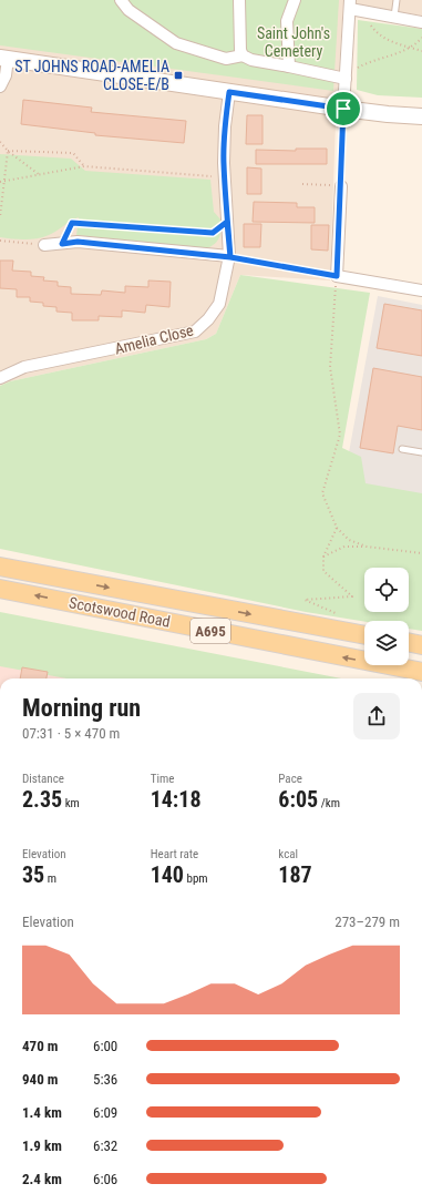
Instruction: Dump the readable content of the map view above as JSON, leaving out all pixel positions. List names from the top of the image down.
{
  "streets": {
    "main road": ["Scotswood Road", "A695"],
    "street": ["Amelia Close"]
  },
  "parks": ["Saint John's Cemetery"],
  "places": {
    "transit": ["ST JOHNS ROAD-AMELIA CLOSE-E/B"]
  },
  "page": {
    "heading": ["Morning run", "07:31 · 5 × 470 m"],
    "stats": [
      ["Distance", "2.35 km"],
      ["Time", "14:18"],
      ["Pace", "6:05 /km"],
      ["Elevation", "35 m"],
      ["Heart rate", "140 bpm"],
      ["kcal", "187"]
    ],
    "chart": ["Elevation", "273–279 m"],
    "list": [
      {
        "name": "470 m",
        "note": "6:00"
      },
      {
        "name": "940 m",
        "note": "5:36"
      },
      {
        "name": "1.4 km",
        "note": "6:09"
      },
      {
        "name": "1.9 km",
        "note": "6:32"
      },
      {
        "name": "2.4 km",
        "note": "6:06"
      }
    ]
  }
}
